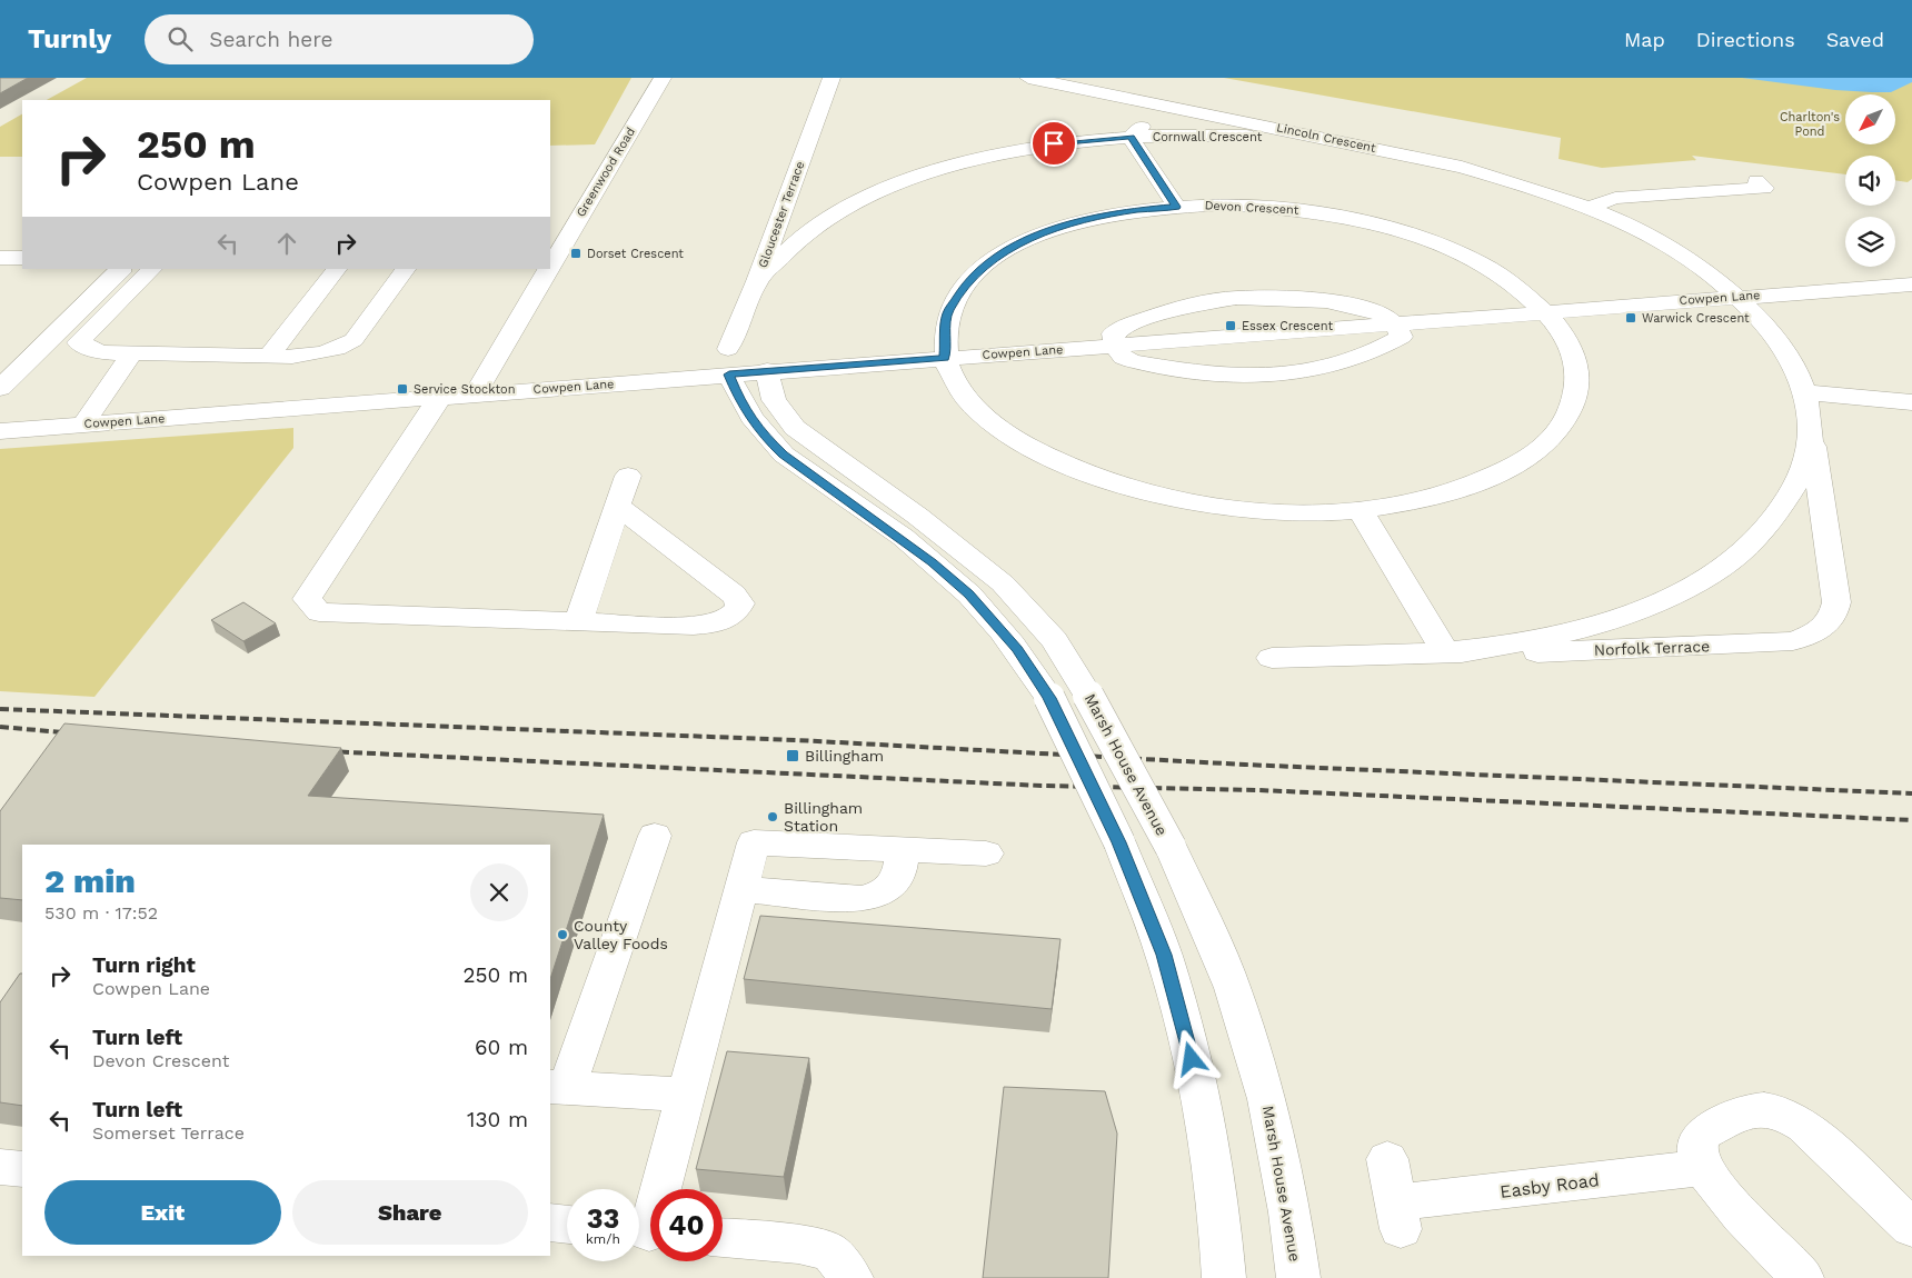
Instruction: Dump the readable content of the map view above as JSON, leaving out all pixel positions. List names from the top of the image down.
{
  "streets": {
    "street": [
      "Cornwall Crescent",
      "Lincoln Crescent",
      "Greenwood Road",
      "Devon Crescent",
      "Gloucester Terrace",
      "Cowpen Lane",
      "Norfolk Terrace",
      "Marsh House Avenue",
      "Easby Road"
    ]
  },
  "crossings": [
    ["Cornwall Crescent", "Lincoln Crescent"],
    ["Cornwall Crescent", "Gloucester Terrace"],
    ["Lincoln Crescent", "Cowpen Lane"],
    ["Greenwood Road", "Cowpen Lane"],
    ["Devon Crescent", "Cowpen Lane"],
    ["Gloucester Terrace", "Cowpen Lane"],
    ["Cowpen Lane", "Marsh House Avenue"]
  ],
  "parks": ["Charlton's Pond"],
  "places": {
    "transit": [
      "Dorset Crescent",
      "Warwick Crescent",
      "Essex Crescent",
      "Service Stockton",
      "Billingham"
    ],
    "other": ["Billingham Station", "County Valley Foods"]
  },
  "north": "bottom left",
  "page": {
    "header": "Turnly",
    "search": "Search here",
    "nav": ["Map", "Directions", "Saved"],
    "turn": ["250 m", "Cowpen Lane"],
    "heading": ["2 min", "530 m · 17:52"],
    "list": [
      {
        "name": "Turn right",
        "note": "Cowpen Lane",
        "value": "250 m"
      },
      {
        "name": "Turn left",
        "note": "Devon Crescent",
        "value": "60 m"
      },
      {
        "name": "Turn left",
        "note": "Somerset Terrace",
        "value": "130 m"
      }
    ],
    "buttons": ["Exit", "Share"],
    "speed": "33 km/h",
    "limit": "40"
  }
}
